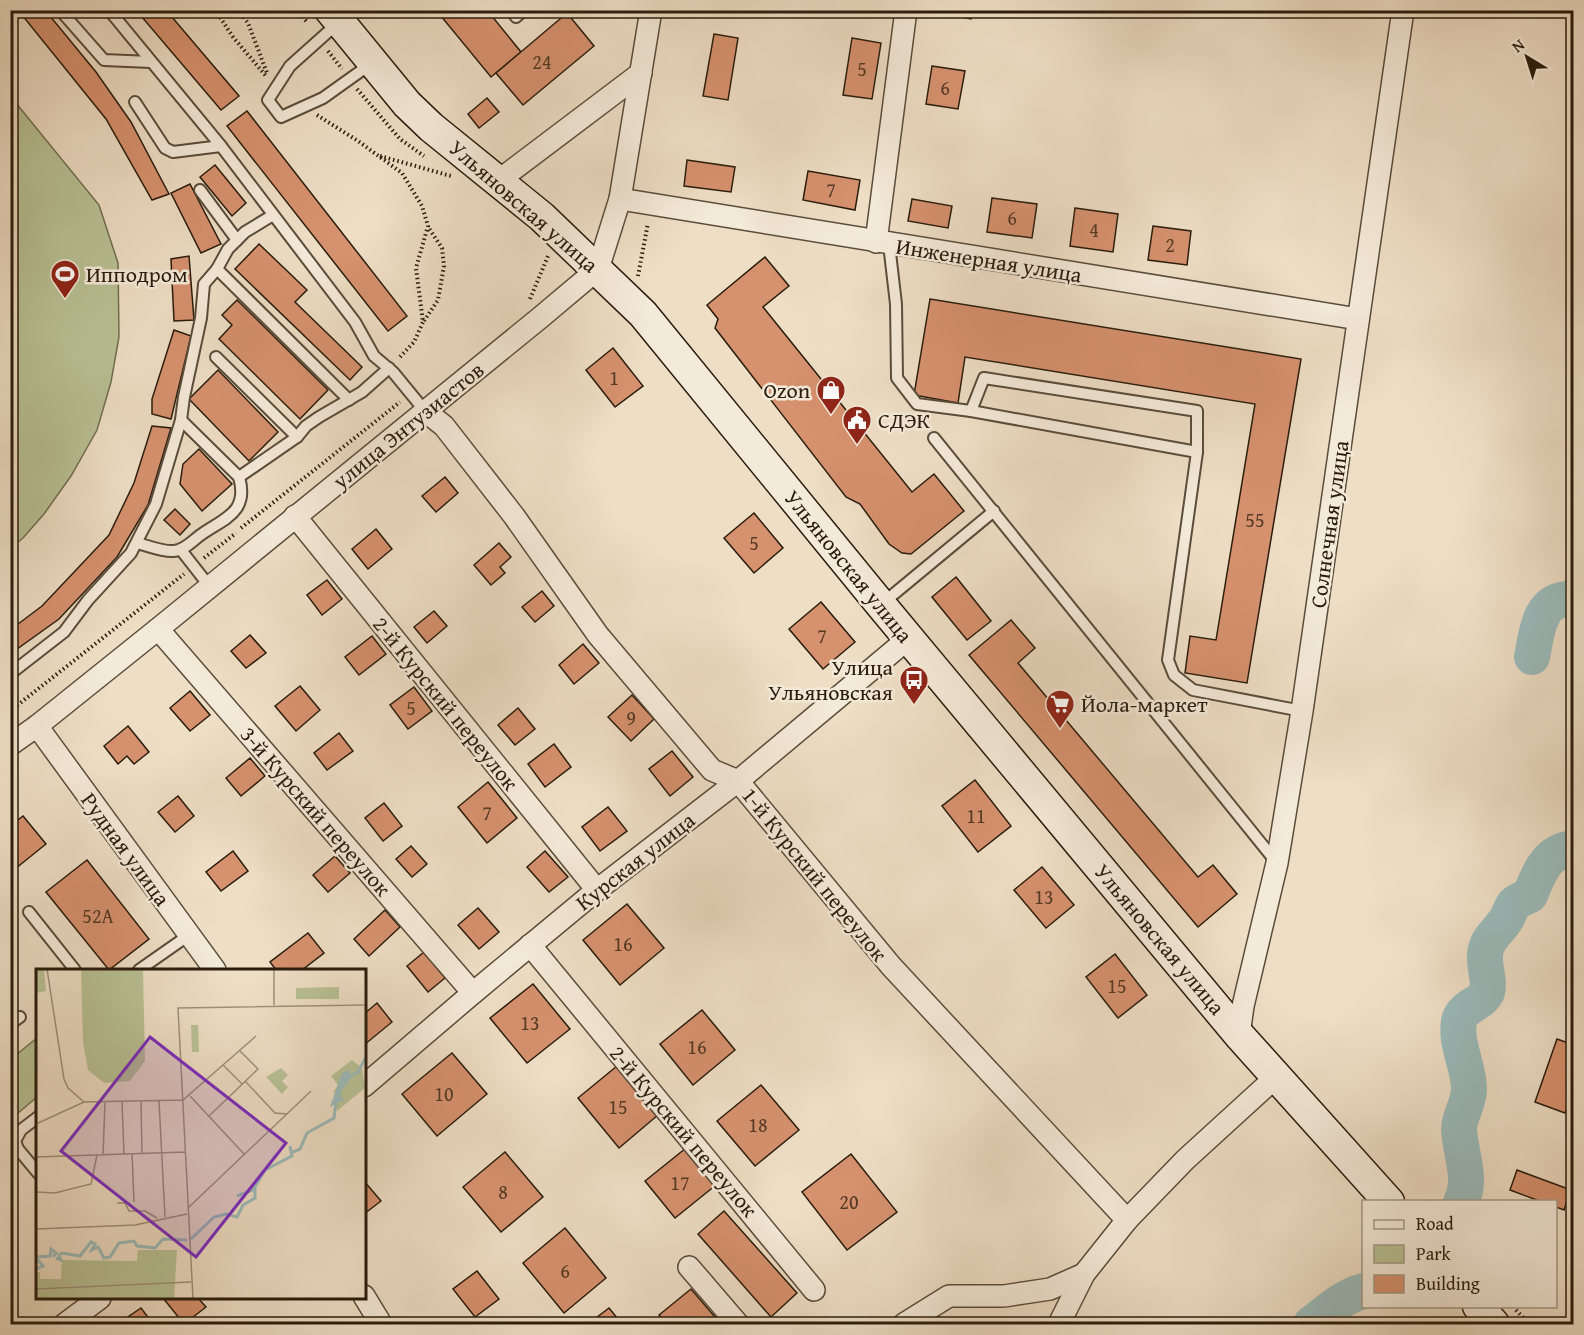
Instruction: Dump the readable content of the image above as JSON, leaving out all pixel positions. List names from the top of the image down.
{
  "streets": {
    "main road": ["Ульяновская улица"],
    "street": [
      "Инженерная улица",
      "улица Энтузиастов",
      "Солнечная улица",
      "2-й Курский переулок",
      "3-й Курский переулок",
      "Рудная улица",
      "Курская улица",
      "1-й Курский переулок"
    ]
  },
  "crossings": [
    ["Ульяновская улица", "улица Энтузиастов"],
    ["Ульяновская улица", "Солнечная улица"],
    ["Ульяновская улица", "Курская улица"],
    ["Инженерная улица", "Солнечная улица"],
    ["улица Энтузиастов", "2-й Курский переулок"],
    ["улица Энтузиастов", "3-й Курский переулок"],
    ["улица Энтузиастов", "Рудная улица"],
    ["улица Энтузиастов", "1-й Курский переулок"],
    ["2-й Курский переулок", "Курская улица"],
    ["3-й Курский переулок", "Курская улица"],
    ["Курская улица", "1-й Курский переулок"]
  ],
  "places": {
    "sports": ["Ипподром"],
    "shop": ["Ozon"],
    "public building": ["СДЭК"],
    "bus stop": ["Улица Ульяновская"],
    "supermarket": ["Йола-маркет"]
  },
  "house_numbers": [
    "24",
    "5",
    "6",
    "7",
    "6",
    "4",
    "2",
    "1",
    "55",
    "5",
    "7",
    "5",
    "9",
    "7",
    "11",
    "13",
    "52А",
    "16",
    "15",
    "13",
    "16",
    "10",
    "15",
    "18",
    "17",
    "8",
    "20",
    "6"
  ],
  "legend": ["Road", "Park", "Building"],
  "north": "top left"
}
